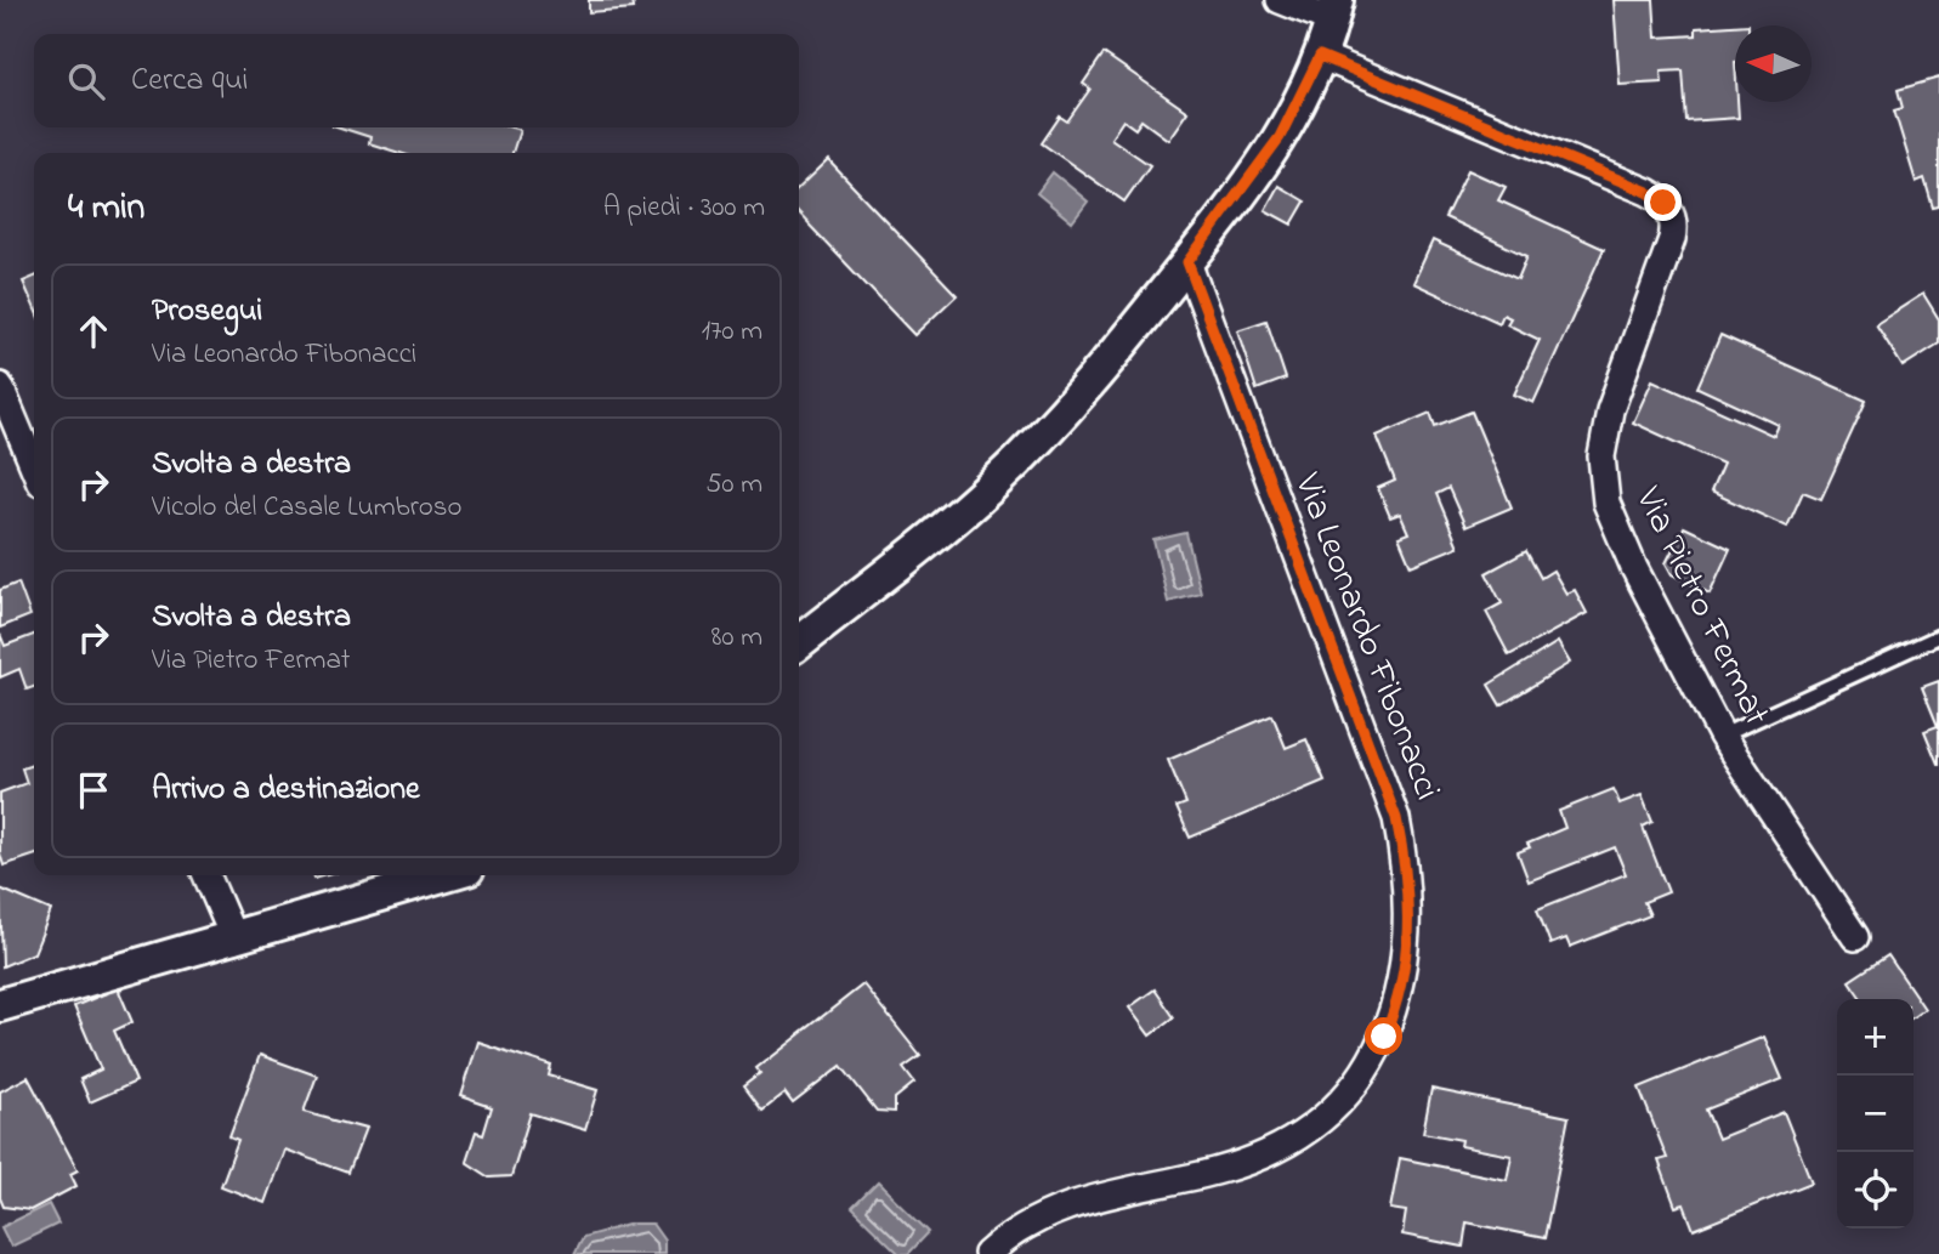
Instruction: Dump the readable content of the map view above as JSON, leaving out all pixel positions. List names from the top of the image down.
{
  "streets": {
    "street": ["Via Pietro Fermat", "Via Leonardo Fibonacci"]
  },
  "north": "left",
  "page": {
    "search": "Cerca qui",
    "heading": ["4 min", "A piedi · 300 m"],
    "list": [
      ["Prosegui", "Via Leonardo Fibonacci", "170 m"],
      ["Svolta a destra", "Vicolo del Casale Lumbroso", "50 m"],
      ["Svolta a destra", "Via Pietro Fermat", "80 m"],
      "Arrivo a destinazione"
    ],
    "map_buttons": ["+", "−"]
  }
}
